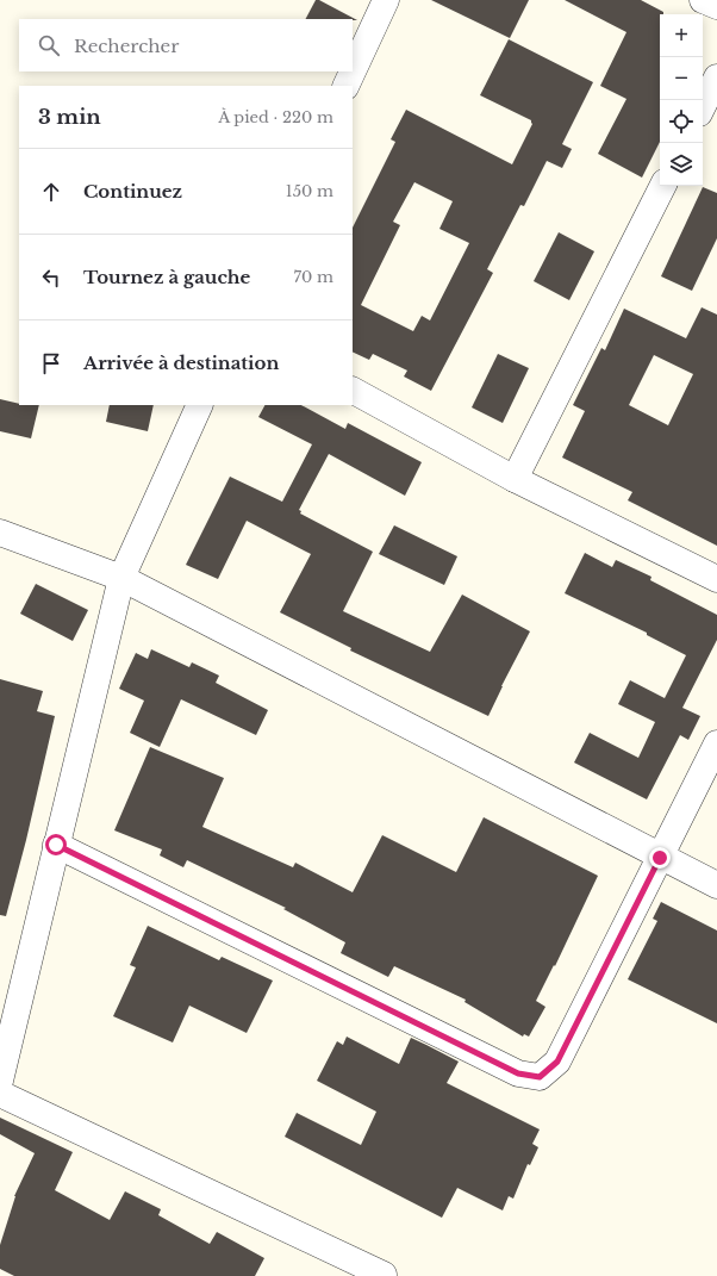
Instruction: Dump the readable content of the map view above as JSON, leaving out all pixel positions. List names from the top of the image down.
{
  "page": {
    "map_buttons": ["+", "−"],
    "search": "Rechercher",
    "heading": ["3 min", "À pied · 220 m"],
    "list": [
      ["Continuez", "150 m"],
      ["Tournez à gauche", "70 m"],
      "Arrivée à destination"
    ]
  }
}
